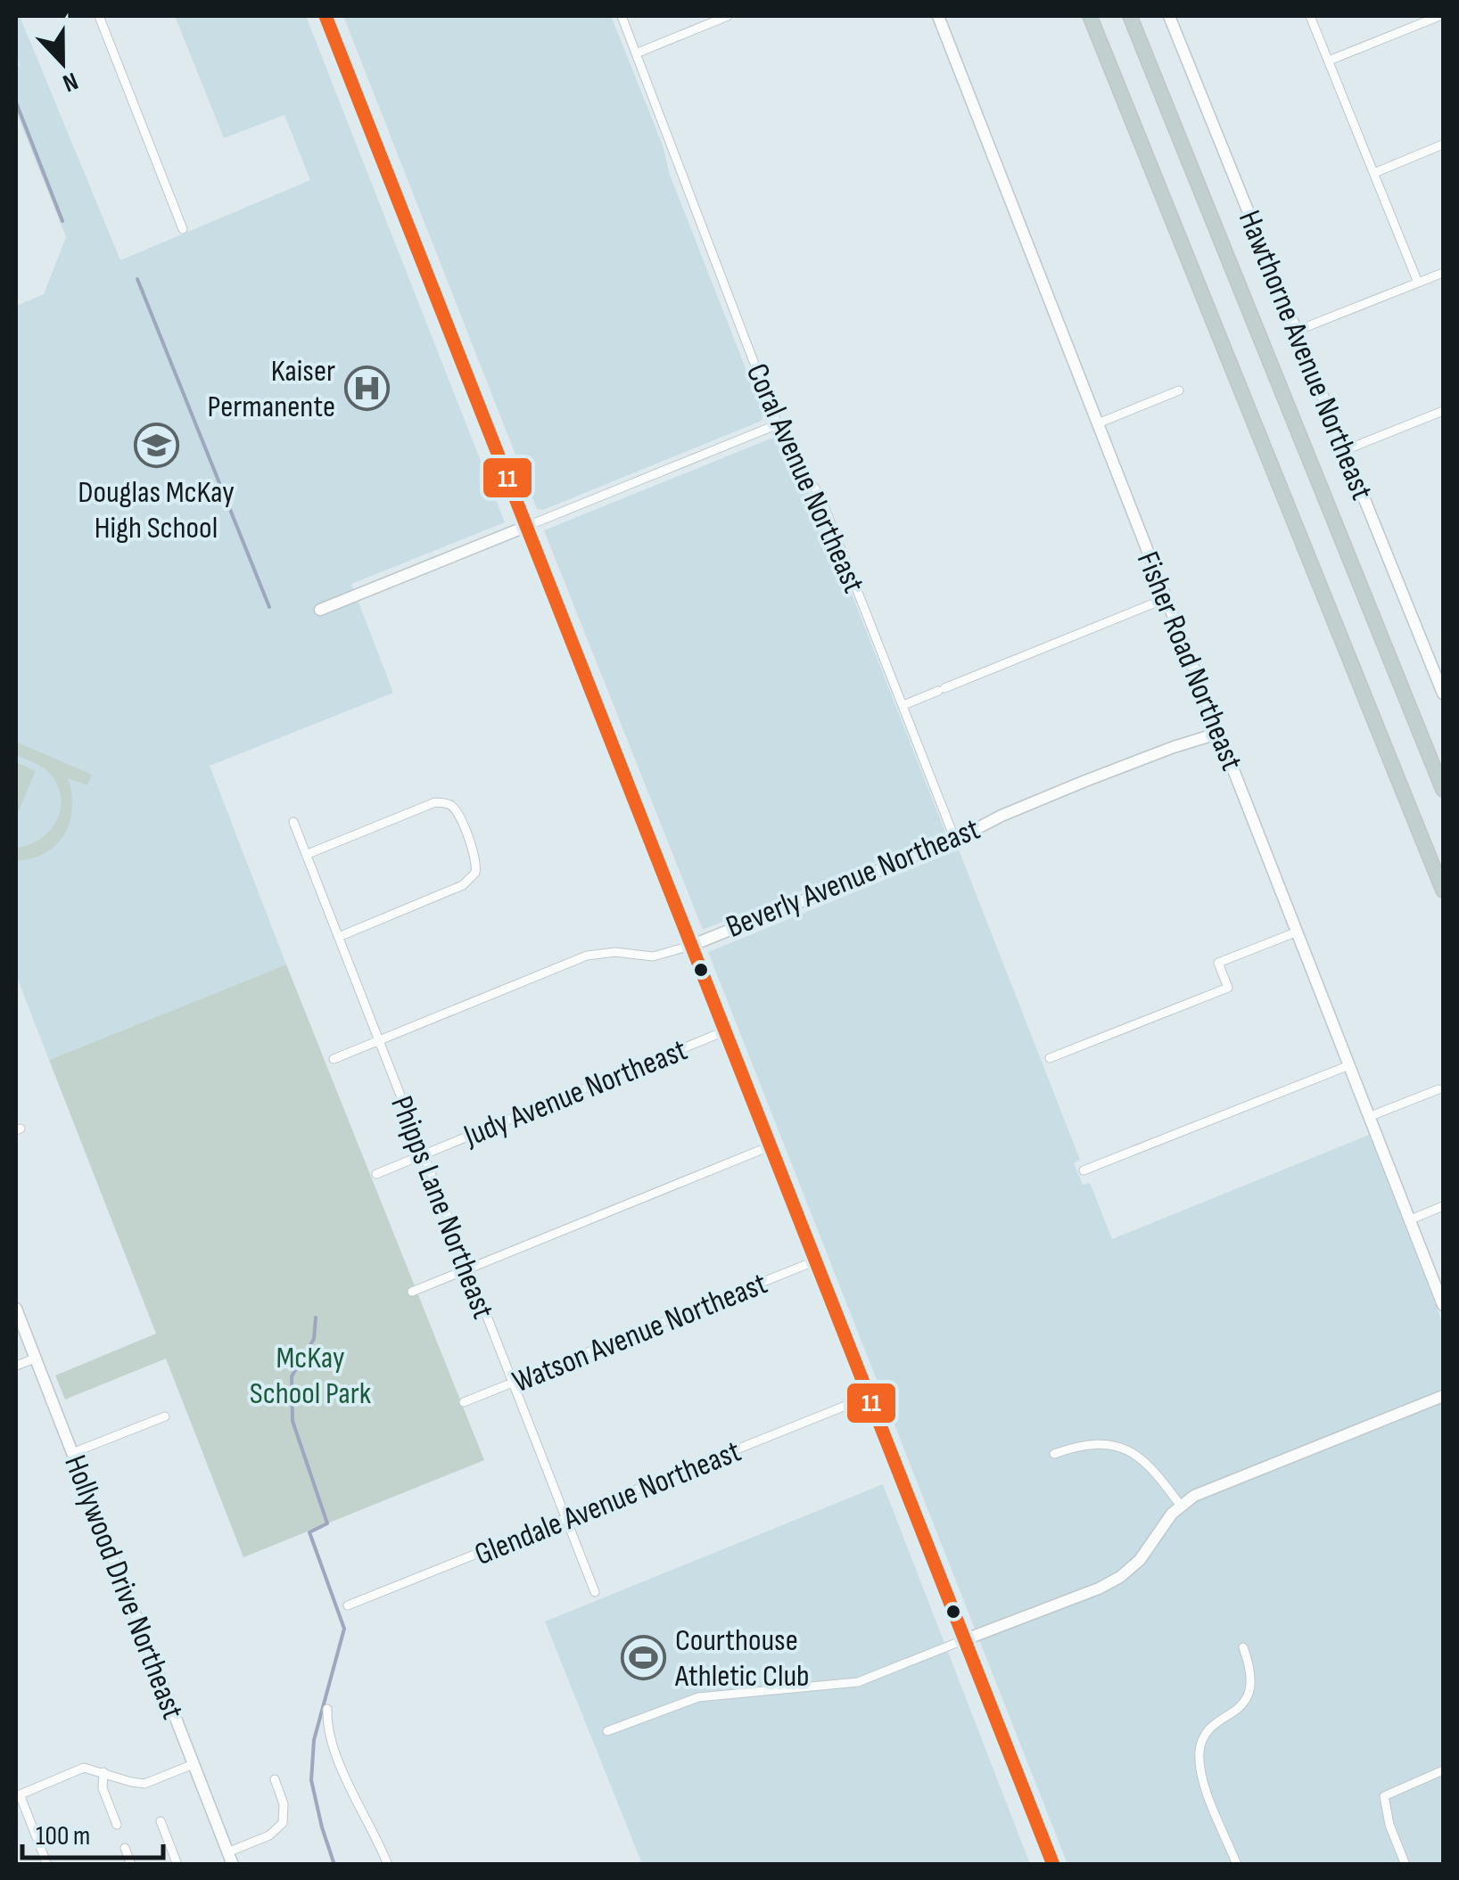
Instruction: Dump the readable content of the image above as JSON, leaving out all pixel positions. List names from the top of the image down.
{
  "streets": {
    "street": [
      "Hawthorne Avenue Northeast",
      "Coral Avenue Northeast",
      "Fisher Road Northeast",
      "Beverly Avenue Northeast",
      "Judy Avenue Northeast",
      "Phipps Lane Northeast",
      "Watson Avenue Northeast",
      "Glendale Avenue Northeast",
      "Hollywood Drive Northeast"
    ]
  },
  "crossings": [
    ["Coral Avenue Northeast", "Beverly Avenue Northeast"],
    ["Fisher Road Northeast", "Beverly Avenue Northeast"],
    ["Beverly Avenue Northeast", "Phipps Lane Northeast"],
    ["Judy Avenue Northeast", "Phipps Lane Northeast"],
    ["Phipps Lane Northeast", "Watson Avenue Northeast"],
    ["Phipps Lane Northeast", "Glendale Avenue Northeast"]
  ],
  "parks": ["McKay School Park"],
  "places": {
    "hospital": ["Kaiser Permanente"],
    "school or university": ["Douglas McKay High School"],
    "sports": ["Courthouse Athletic Club"]
  },
  "lines": ["transit line 11"],
  "scale_bar": "100 m",
  "north": "bottom"
}
